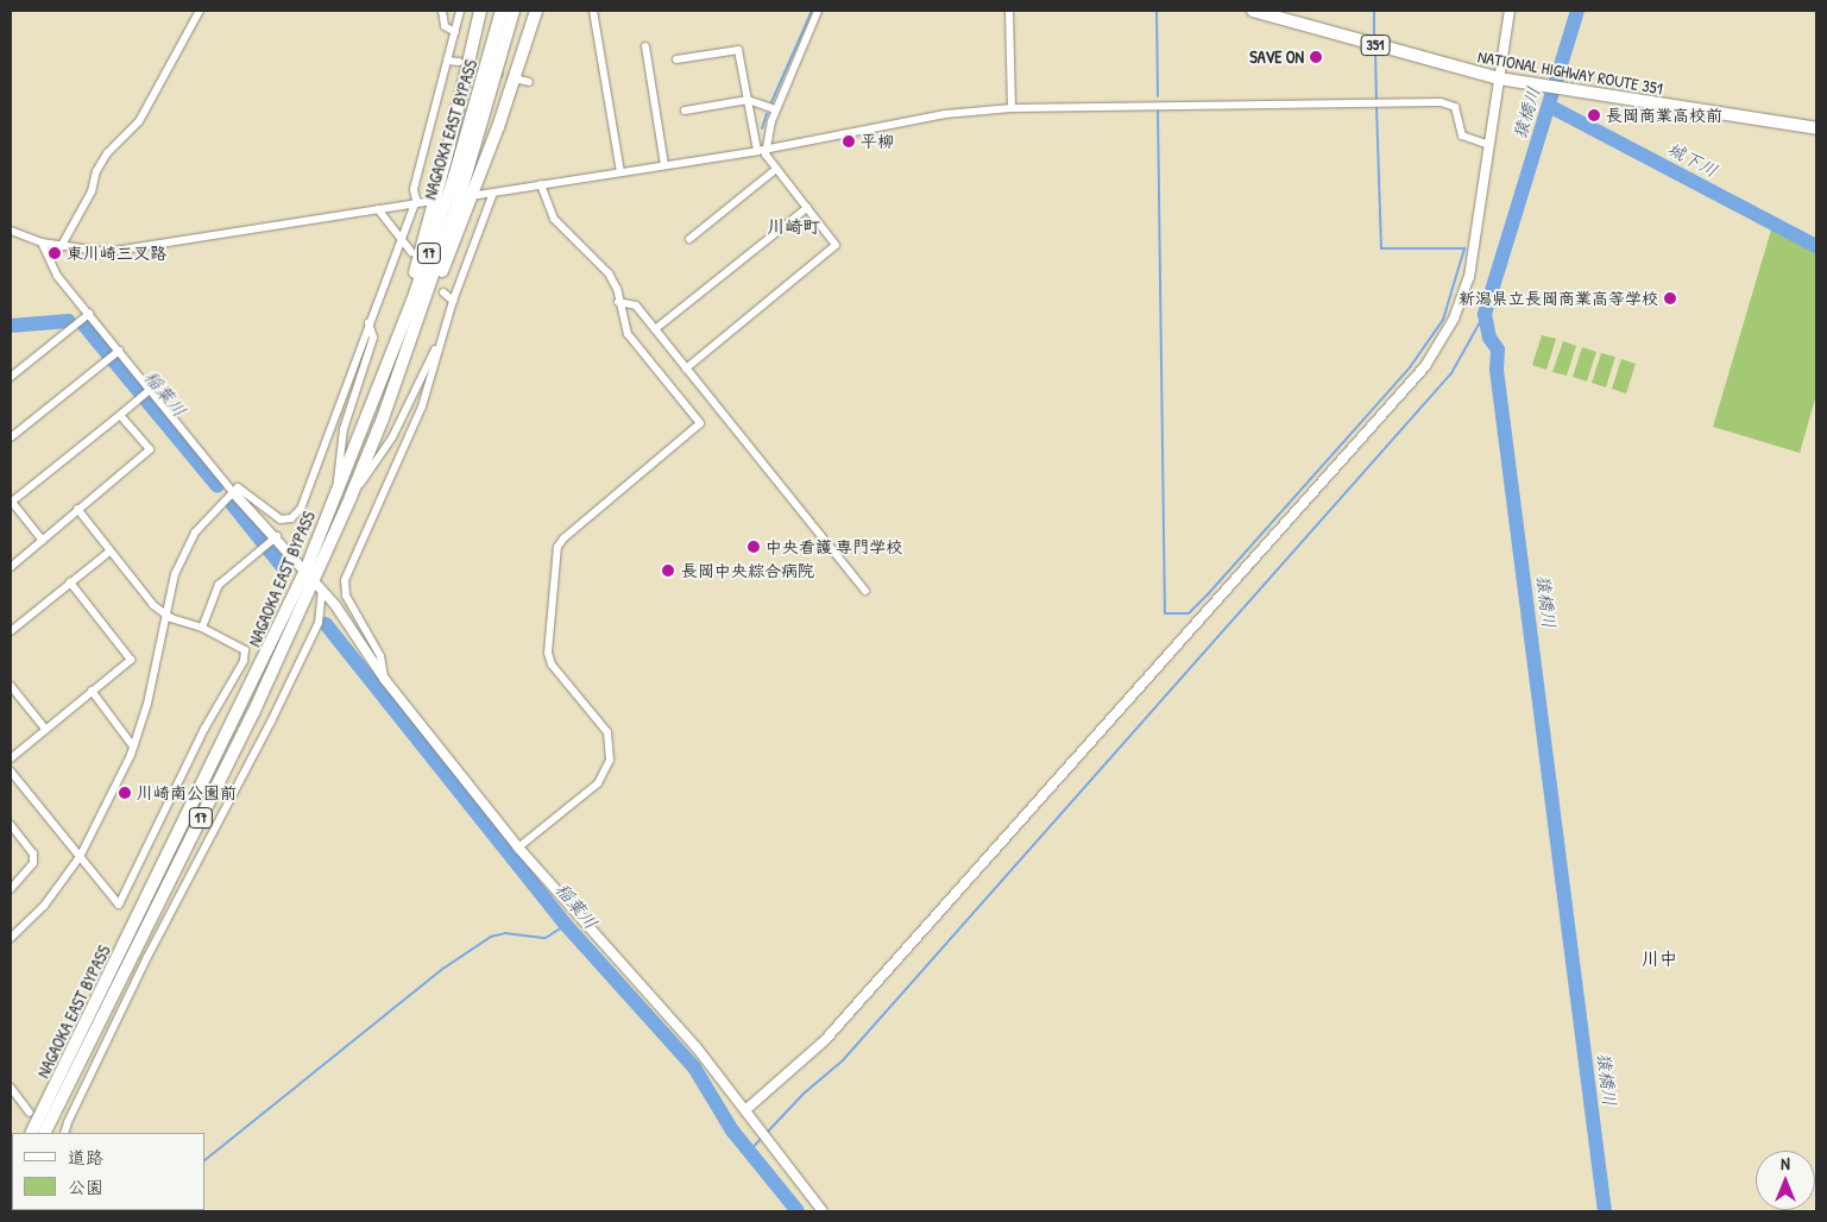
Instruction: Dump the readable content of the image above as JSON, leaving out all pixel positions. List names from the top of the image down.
{
  "streets": {
    "highway": [
      "351",
      "NATIONAL HIGHWAY ROUTE 351",
      "NAGAOKA EAST BYPASS",
      "17"
    ]
  },
  "crossings": [
    ["NAGAOKA EAST BYPASS", "17"]
  ],
  "districts": ["川崎町", "川中"],
  "water": ["猿橋川", "城下川", "稲葉川"],
  "places": [
    "SAVE ON",
    "長岡商業高校前",
    "平柳",
    "東川崎三叉路",
    "新潟県立長岡商業高等学校",
    "中央看護 専門学校",
    "長岡中央綜合病院",
    "川崎南公園前"
  ],
  "legend": ["道路", "公園"],
  "north": "top"
}
